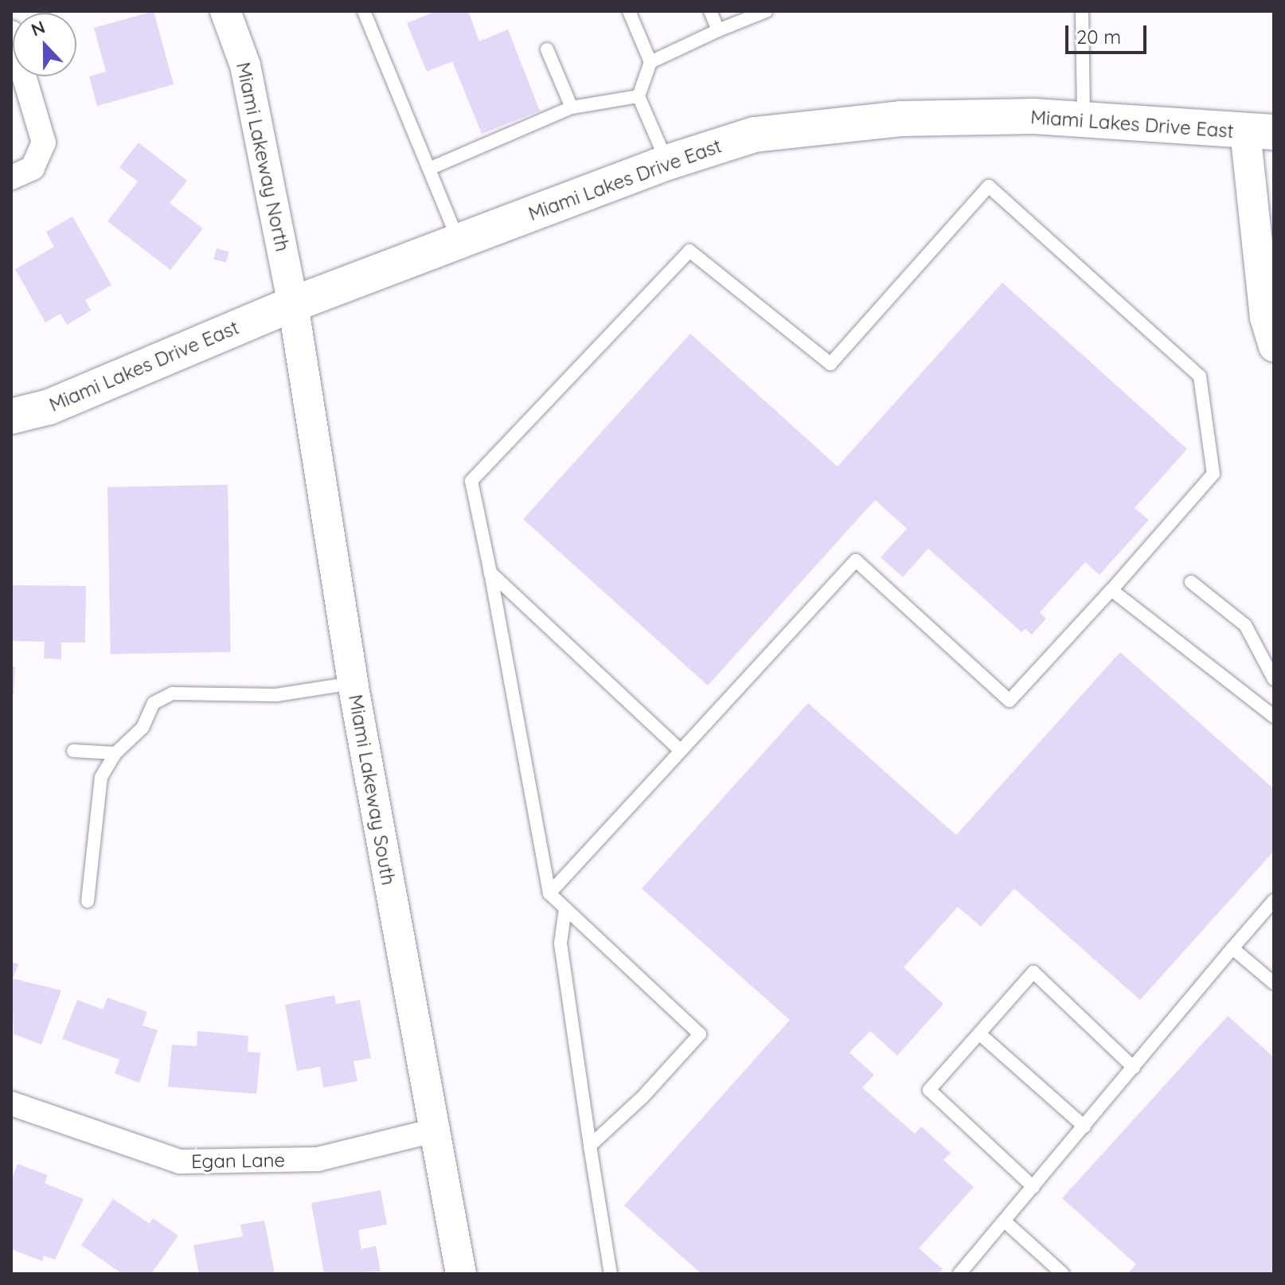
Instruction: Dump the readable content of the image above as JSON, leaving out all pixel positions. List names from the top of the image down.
{
  "streets": {
    "main road": ["Miami Lakes Drive East"],
    "street": ["Miami Lakeway North", "Miami Lakeway South", "Egan Lane"]
  },
  "crossings": [
    ["Miami Lakes Drive East", "Miami Lakeway North"],
    ["Miami Lakes Drive East", "Miami Lakeway South"],
    ["Miami Lakeway North", "Miami Lakeway South"],
    ["Miami Lakeway South", "Egan Lane"]
  ],
  "scale_bar": "20 m",
  "north": "top"
}
